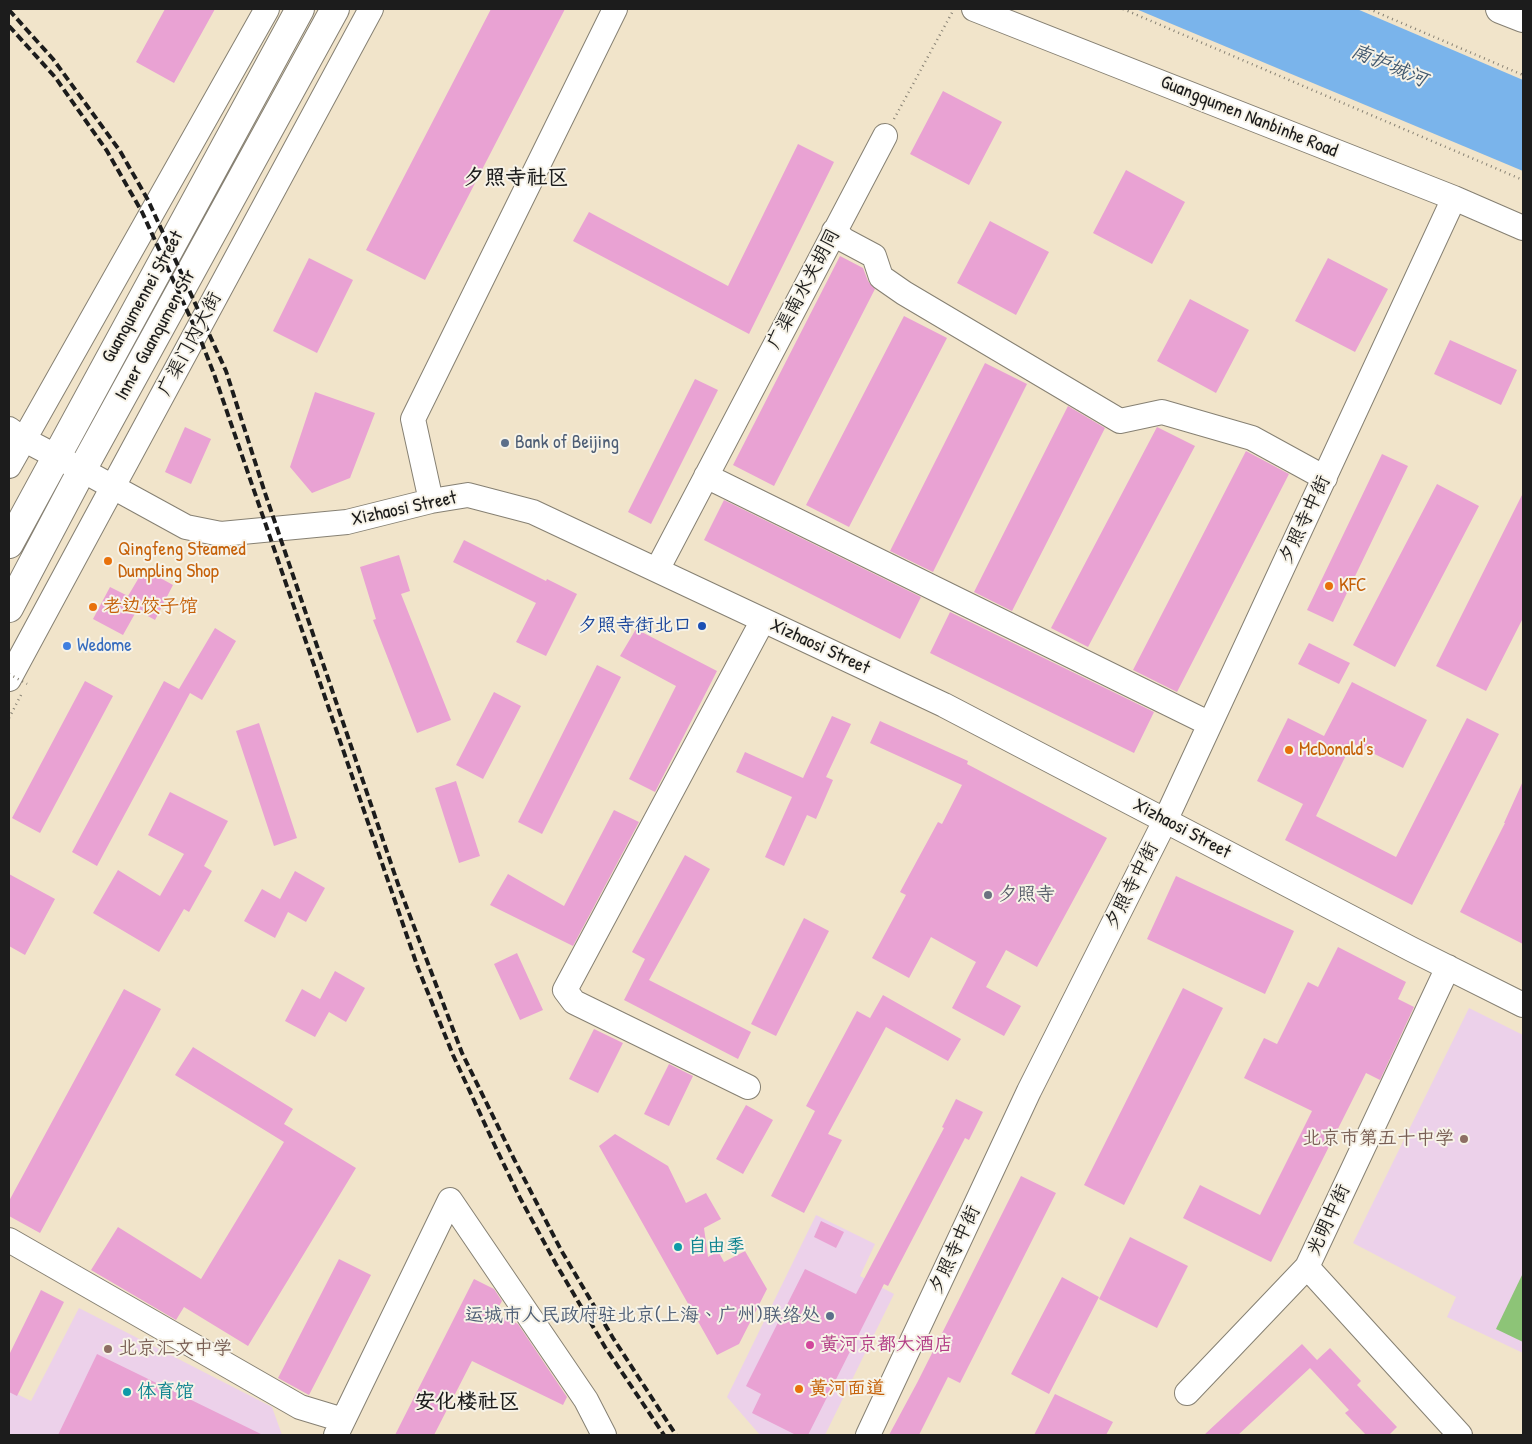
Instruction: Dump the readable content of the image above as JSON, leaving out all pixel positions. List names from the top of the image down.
{
  "streets": {
    "main road": ["Guanqumennei Street", "Inner Guanqumen Str"],
    "street": [
      "Guangqumen Nanbinhe Road",
      "广渠南水关胡同",
      "广渠门内大街",
      "Xizhaosi Street",
      "夕照寺中街",
      "光明中街"
    ]
  },
  "crossings": [
    ["Guangqumen Nanbinhe Road", "夕照寺中街"],
    ["广渠南水关胡同", "Xizhaosi Street"],
    ["Guanqumennei Street", "Xizhaosi Street"],
    ["Inner Guanqumen Str", "Xizhaosi Street"],
    ["广渠门内大街", "Xizhaosi Street"],
    ["Xizhaosi Street", "夕照寺中街"],
    ["Xizhaosi Street", "光明中街"]
  ],
  "districts": ["夕照寺社区", "安化楼社区"],
  "water": ["南护城河"],
  "places": [
    "Bank of Beijing",
    "Qingfeng Steamed Dumpling Shop",
    "KFC",
    "老边饺子馆",
    "夕照寺街北口",
    "Wedome",
    "McDonald's",
    "夕照寺",
    "北京市第五十中学",
    "自由季",
    "运城市人民政府驻北京(上海、广州)联络处",
    "黄河京都大酒店",
    "北京汇文中学",
    "黄河面道",
    "体育馆"
  ]
}
